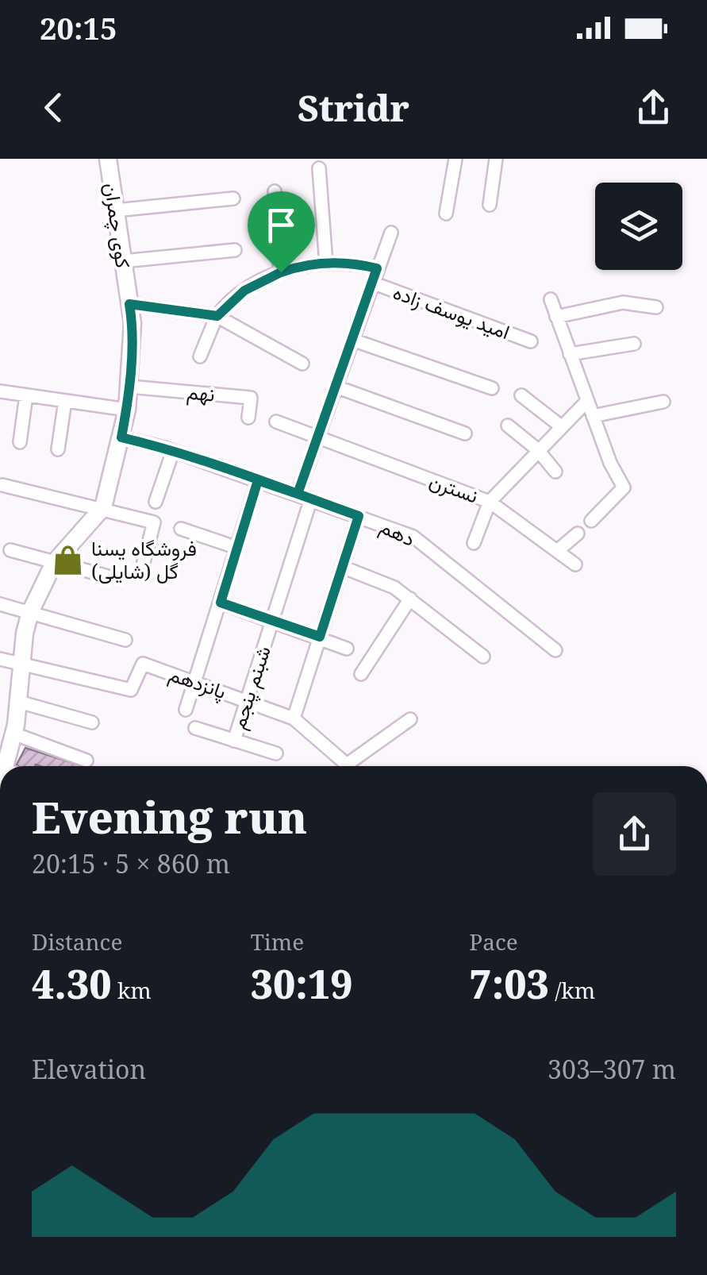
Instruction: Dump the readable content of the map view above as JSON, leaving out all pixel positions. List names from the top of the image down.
{
  "streets": {
    "main road": ["کوی چمران"],
    "street": [
      "امید یوسف زاده",
      "نهم",
      "نسترن",
      "دهم",
      "پانزدهم",
      "شبنم پنجم"
    ]
  },
  "crossings": [
    ["کوی چمران", "نهم"],
    ["کوی چمران", "دهم"],
    ["کوی چمران", "پانزدهم"],
    ["دهم", "شبنم پنجم"],
    ["پانزدهم", "شبنم پنجم"]
  ],
  "places": {
    "shop": ["فروشگاه یسنا گل (شایلی)"]
  },
  "page": {
    "status": "20:15",
    "header": "Stridr",
    "heading": ["Evening run", "20:15 · 5 × 860 m"],
    "stats": [
      ["Distance", "4.30 km"],
      ["Time", "30:19"],
      ["Pace", "7:03 /km"]
    ],
    "chart": ["Elevation", "303–307 m"]
  }
}
